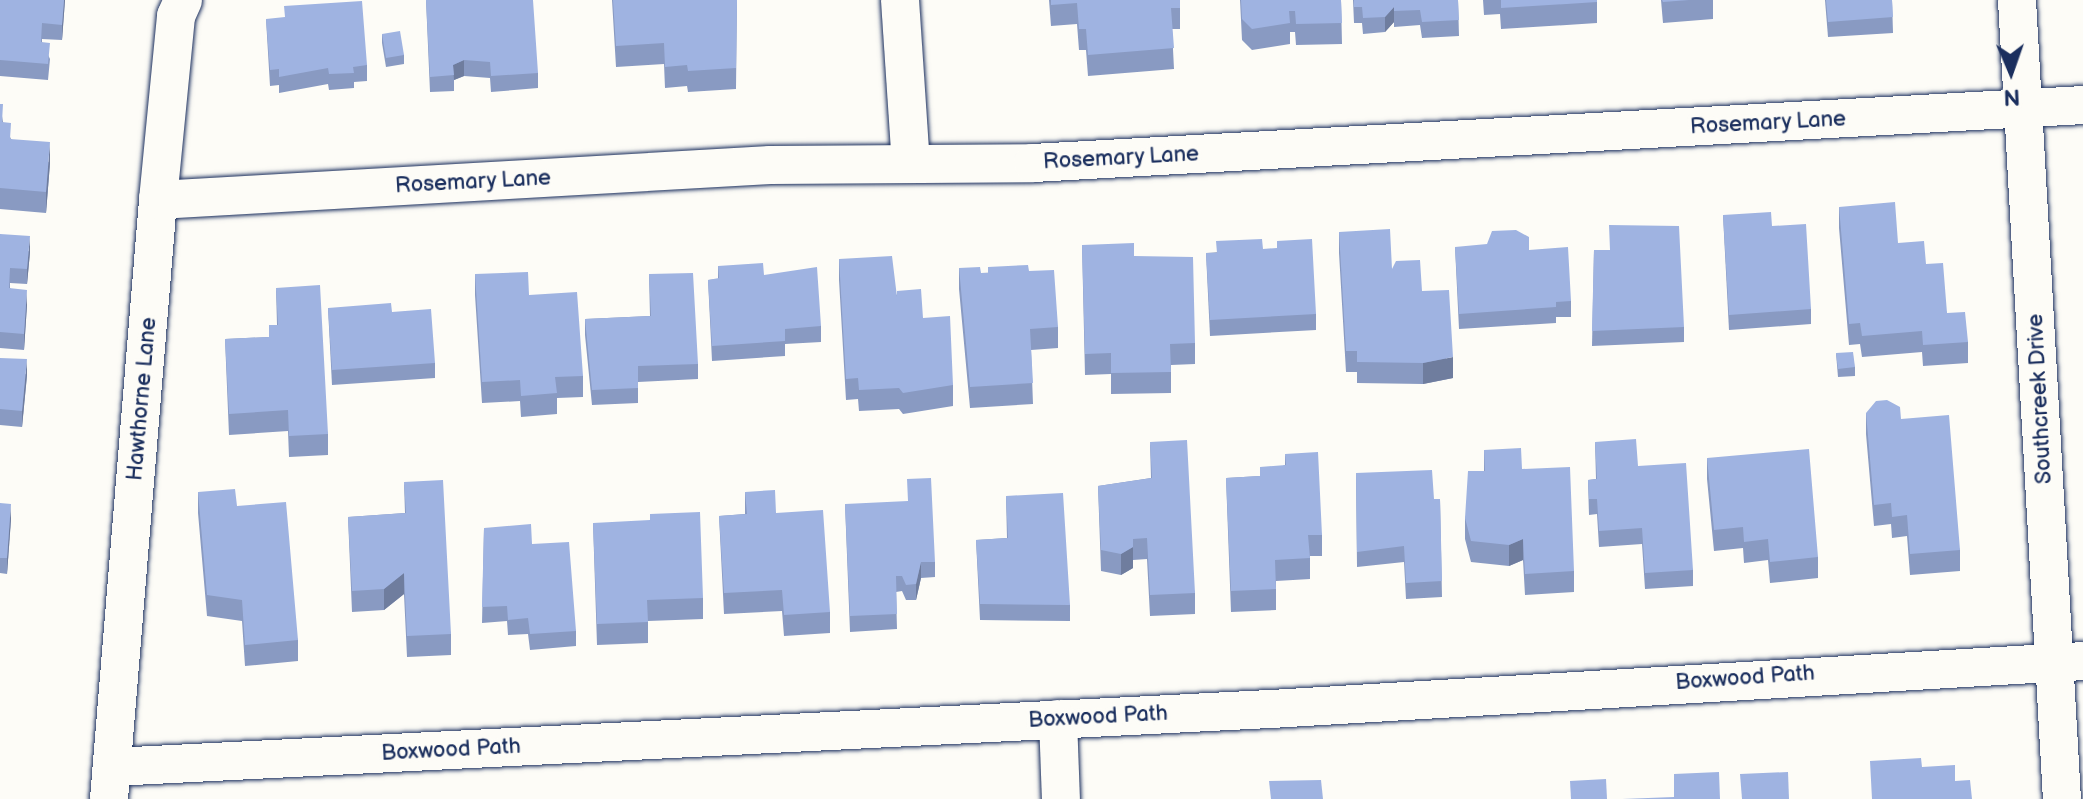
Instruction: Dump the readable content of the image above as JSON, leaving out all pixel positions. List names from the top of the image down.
{
  "streets": {
    "street": [
      "Rosemary Lane",
      "Hawthorne Lane",
      "Southcreek Drive",
      "Boxwood Path"
    ]
  },
  "crossings": [
    ["Rosemary Lane", "Hawthorne Lane"],
    ["Rosemary Lane", "Southcreek Drive"],
    ["Hawthorne Lane", "Boxwood Path"],
    ["Southcreek Drive", "Boxwood Path"]
  ],
  "north": "bottom"
}
